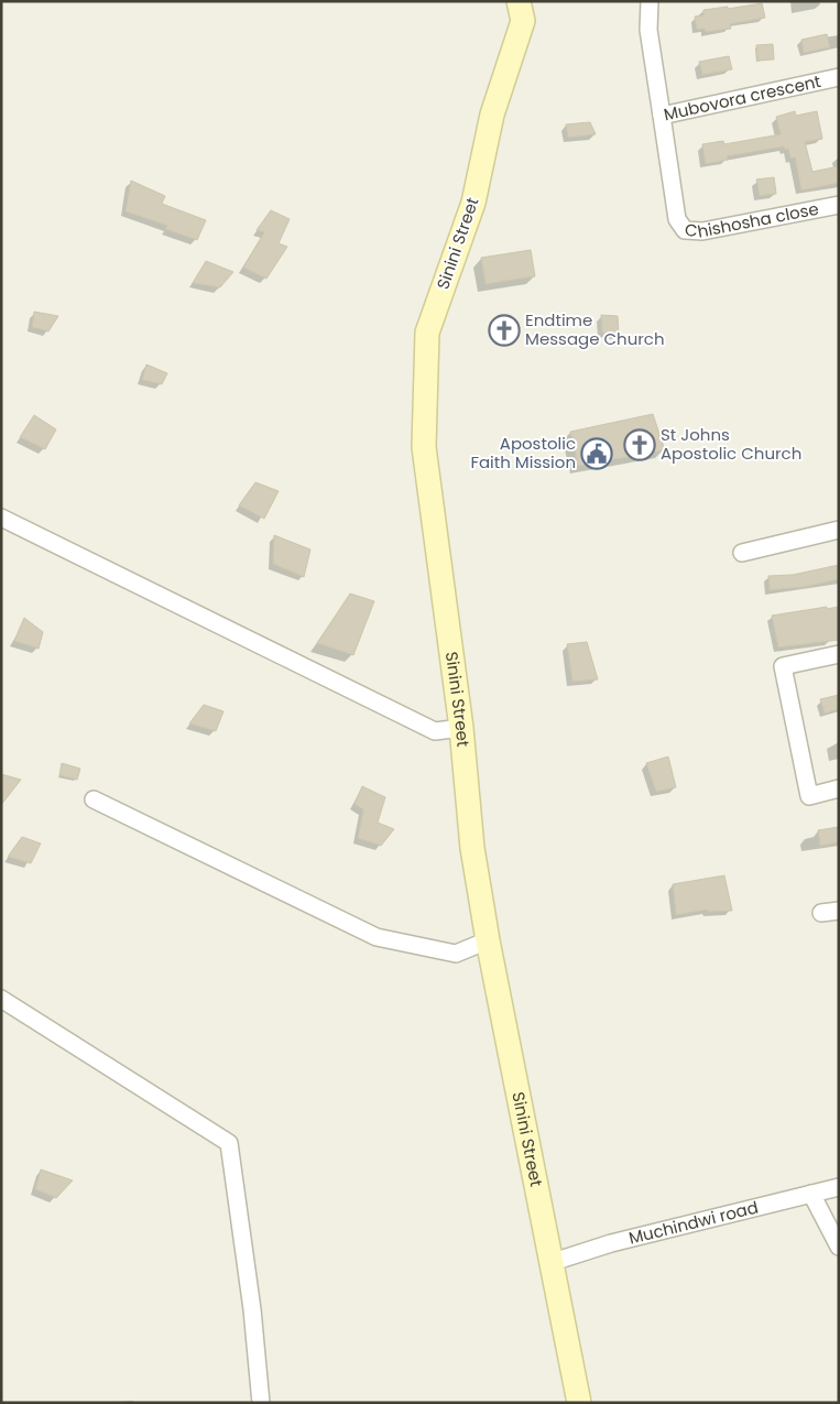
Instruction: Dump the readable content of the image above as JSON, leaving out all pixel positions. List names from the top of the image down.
{
  "streets": {
    "street": [
      "Mubovora crescent",
      "Chishosha close",
      "Sinini Street",
      "Muchindwi road"
    ]
  },
  "crossings": [
    ["Mubovora crescent", "Chishosha close"],
    ["Sinini Street", "Muchindwi road"]
  ],
  "places": {
    "church": ["Endtime Message Church", "St Johns Apostolic Church"],
    "public building": ["Apostolic Faith Mission"]
  }
}
